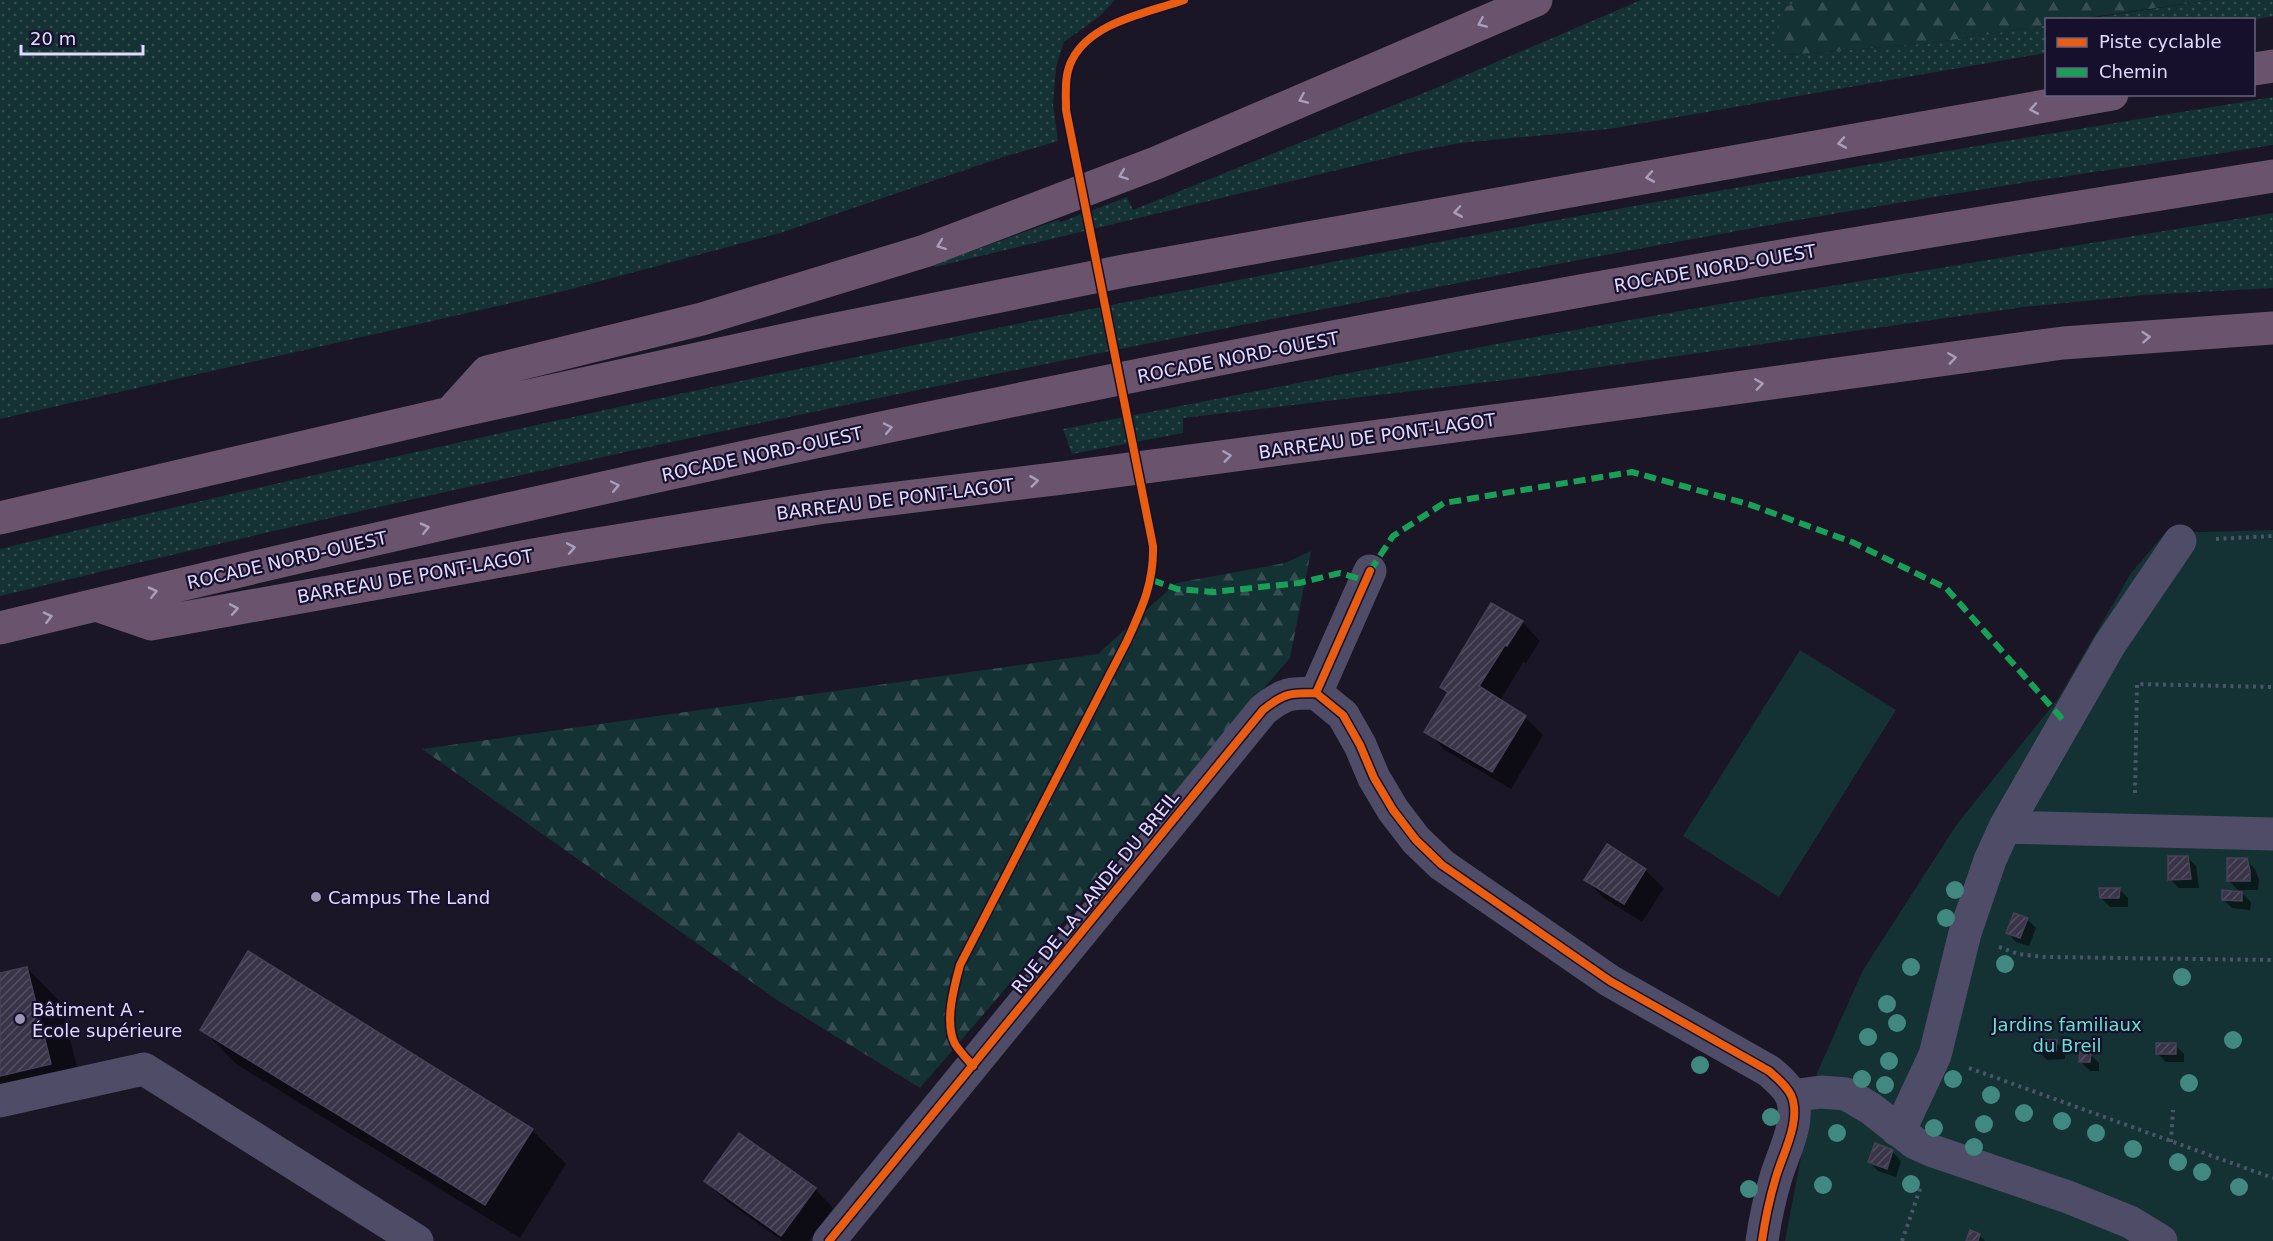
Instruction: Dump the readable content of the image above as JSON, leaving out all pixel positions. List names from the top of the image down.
{
  "streets": {
    "highway": ["ROCADE NORD-OUEST", "BARREAU DE PONT-LAGOT"],
    "street": ["RUE DE LA LANDE DU BREIL"]
  },
  "crossings": [
    ["ROCADE NORD-OUEST", "BARREAU DE PONT-LAGOT"]
  ],
  "parks": ["Jardins familiaux du Breil"],
  "places": ["Campus The Land", "Bâtiment A - École supérieure"],
  "legend": ["Piste cyclable", "Chemin"],
  "scale_bar": "20 m"
}
